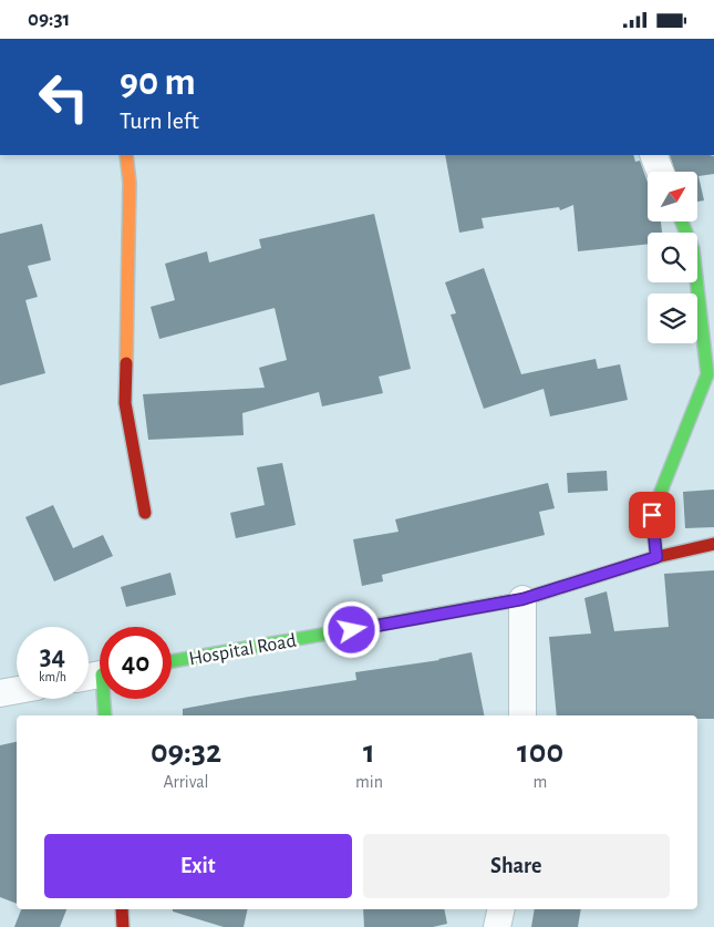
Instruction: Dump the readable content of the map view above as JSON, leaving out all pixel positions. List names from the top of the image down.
{
  "streets": {
    "street": ["Hospital Road"]
  },
  "north": "top right",
  "page": {
    "status": "09:31",
    "turn": ["90 m", "Turn left"],
    "speed": "34 km/h",
    "limit": "40",
    "eta": [
      "09:32",
      "Arrival",
      "1",
      "min",
      "100",
      "m"
    ],
    "buttons": ["Exit", "Share"]
  }
}
